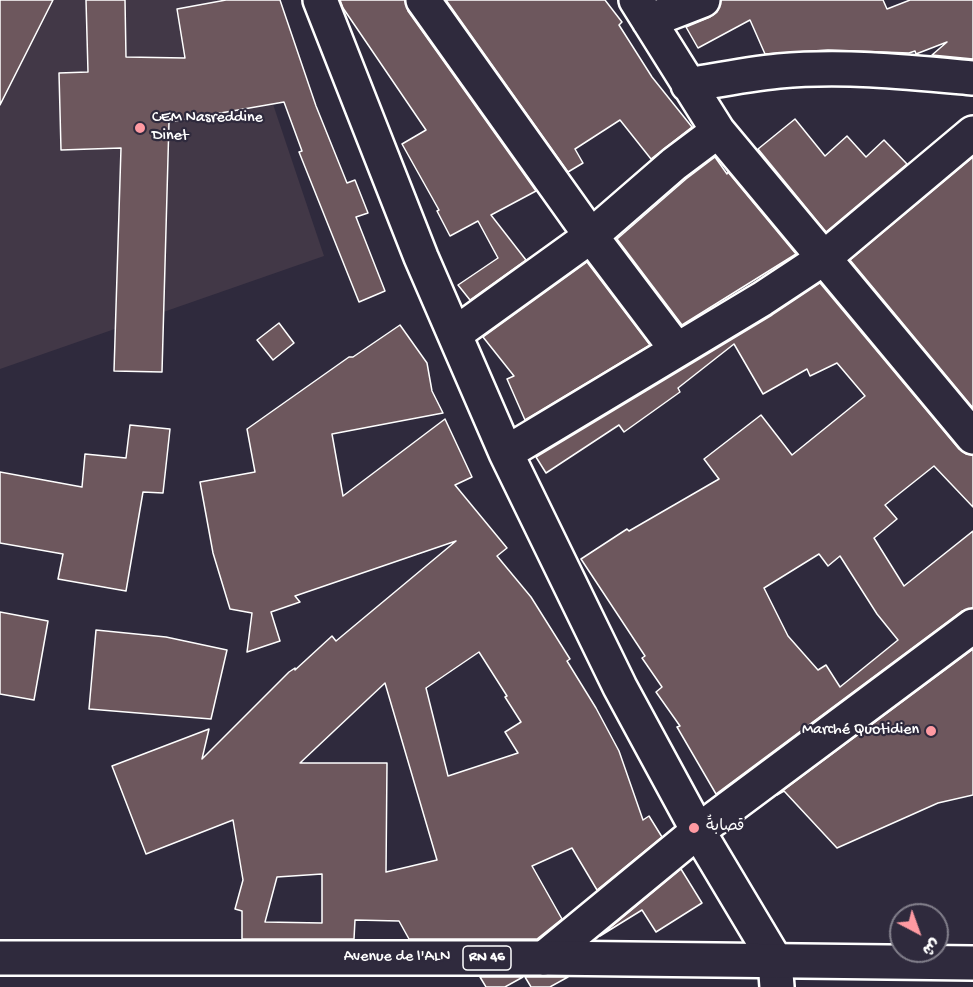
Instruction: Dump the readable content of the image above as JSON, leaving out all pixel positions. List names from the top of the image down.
{
  "streets": {
    "street": ["Avenue de l'ALN", "RN 46"]
  },
  "places": ["CEM Nasreddine Dinet", "Marché Quotidien", "قصابةُ"],
  "north": "bottom right"
}
